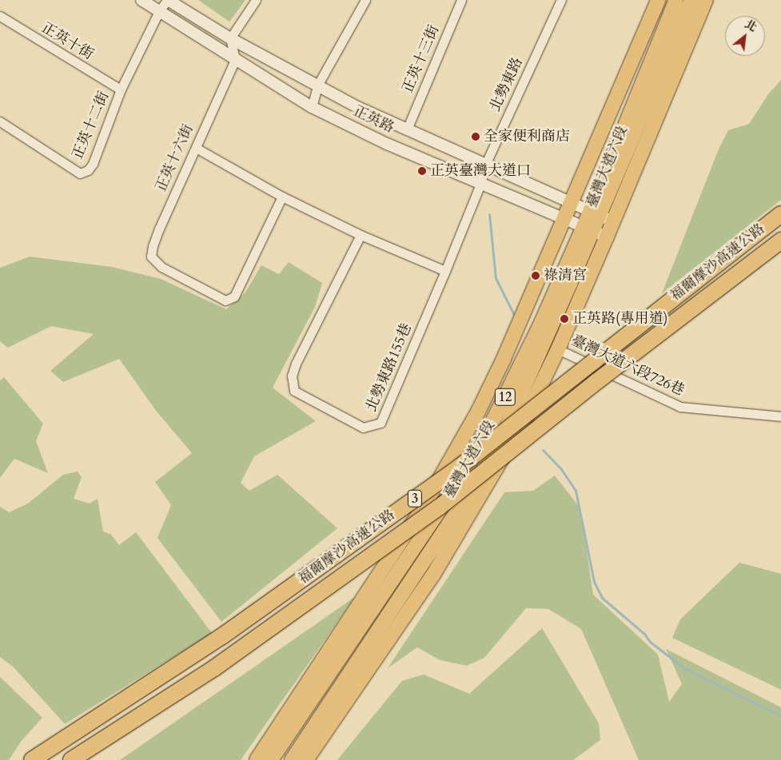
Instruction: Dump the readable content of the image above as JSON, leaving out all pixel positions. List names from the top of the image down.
{
  "streets": {
    "highway": ["福爾摩沙高速公路", "3"],
    "main road": ["臺灣大道六段", "12"],
    "street": [
      "正英十街",
      "正英十三街",
      "北勢東路",
      "正英路",
      "正英十二街",
      "正英十六街",
      "臺灣大道六段726巷",
      "北勢東路155巷"
    ]
  },
  "crossings": [
    ["正英十街", "正英十二街"],
    ["正英十三街", "正英路"],
    ["北勢東路", "正英路"],
    ["北勢東路", "北勢東路155巷"],
    ["正英路", "正英十二街"],
    ["正英路", "正英十六街"],
    ["正英路", "臺灣大道六段"],
    ["臺灣大道六段", "臺灣大道六段726巷"]
  ],
  "places": [
    "全家便利商店",
    "正英臺灣大道口",
    "祿清宮",
    "正英路(專用道)"
  ],
  "north": "top right"
}
